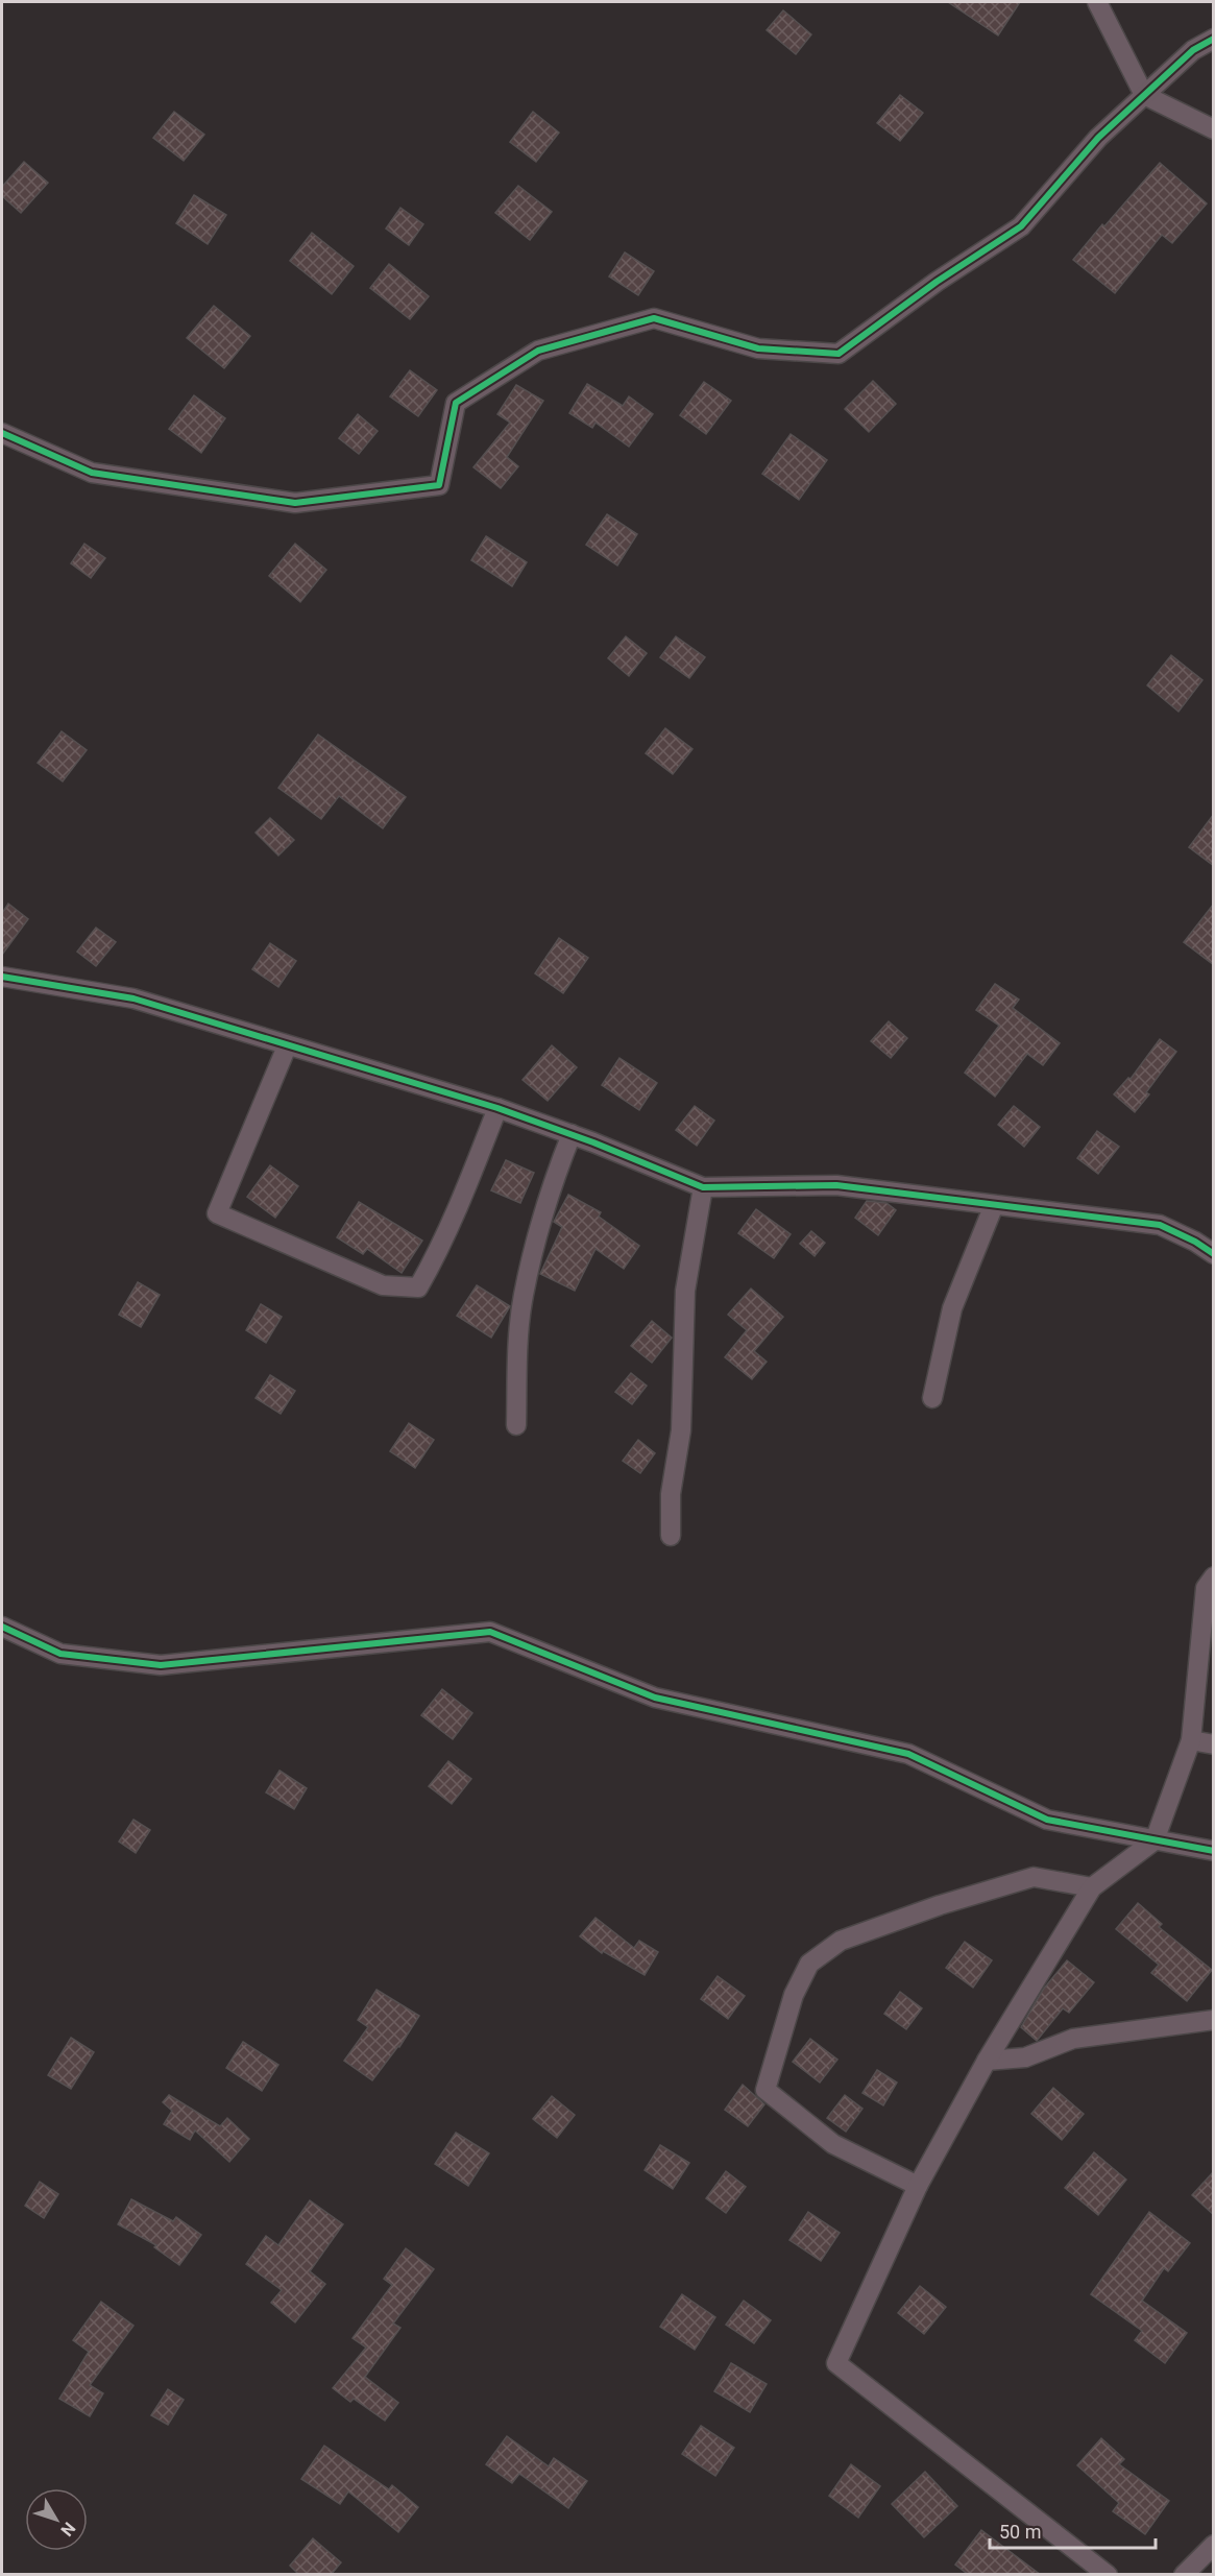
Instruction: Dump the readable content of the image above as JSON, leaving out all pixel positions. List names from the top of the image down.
{
  "scale_bar": "50 m",
  "north": "bottom right"
}
